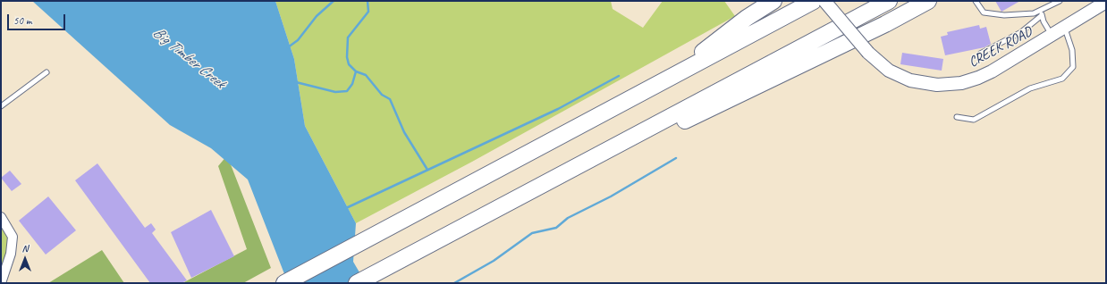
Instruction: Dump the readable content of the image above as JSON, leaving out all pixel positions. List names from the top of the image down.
{
  "streets": {
    "street": ["CREEK ROAD"]
  },
  "water": ["Big Timber Creek"],
  "scale_bar": "50 m",
  "north": "top"
}
